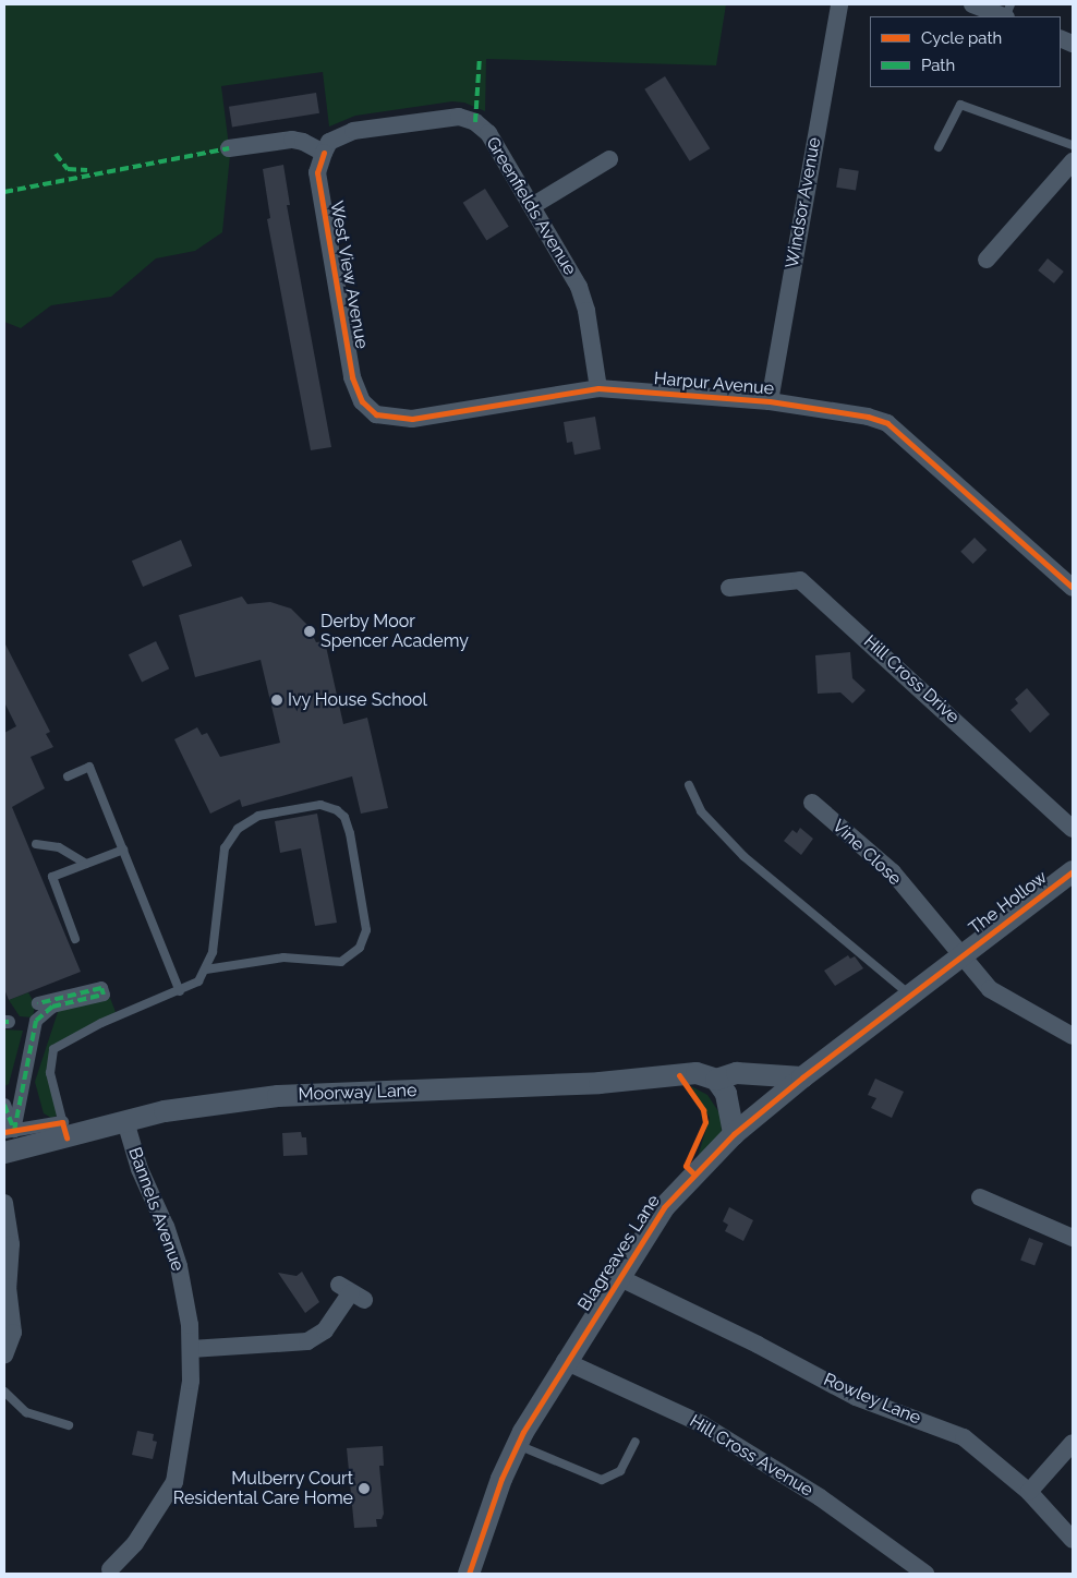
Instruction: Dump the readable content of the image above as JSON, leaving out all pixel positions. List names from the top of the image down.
{
  "streets": {
    "street": [
      "Windsor Avenue",
      "Greenfields Avenue",
      "West View Avenue",
      "Harpur Avenue",
      "Hill Cross Drive",
      "Vine Close",
      "The Hollow",
      "Moorway Lane",
      "Bannels Avenue",
      "Blagreaves Lane",
      "Rowley Lane",
      "Hill Cross Avenue"
    ]
  },
  "crossings": [
    ["Windsor Avenue", "Harpur Avenue"],
    ["Greenfields Avenue", "West View Avenue"],
    ["Greenfields Avenue", "Harpur Avenue"],
    ["West View Avenue", "Harpur Avenue"],
    ["Vine Close", "The Hollow"],
    ["Vine Close", "Blagreaves Lane"],
    ["The Hollow", "Blagreaves Lane"],
    ["Moorway Lane", "Bannels Avenue"],
    ["Moorway Lane", "Blagreaves Lane"],
    ["Blagreaves Lane", "Rowley Lane"],
    ["Blagreaves Lane", "Hill Cross Avenue"]
  ],
  "places": ["Derby Moor Spencer Academy", "Ivy House School", "Mulberry Court Residental Care Home"],
  "legend": ["Cycle path", "Path"]
}
